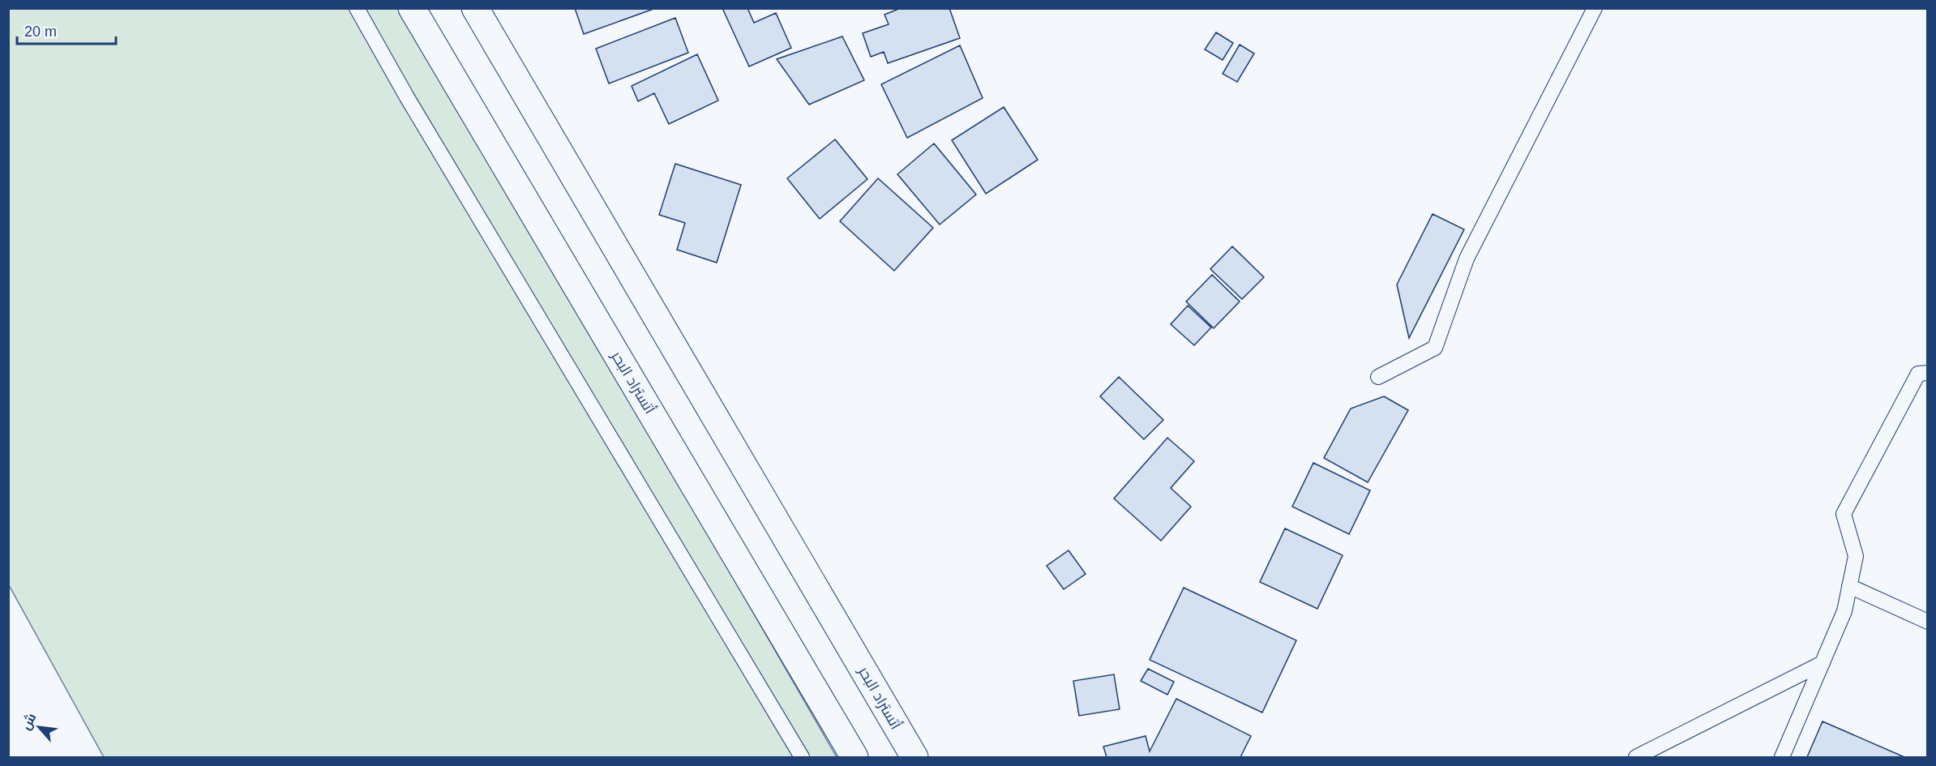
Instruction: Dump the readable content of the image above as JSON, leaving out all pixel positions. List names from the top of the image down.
{
  "streets": {
    "highway": ["أتستراد البحر"]
  },
  "scale_bar": "20 m",
  "north": "top left"
}
